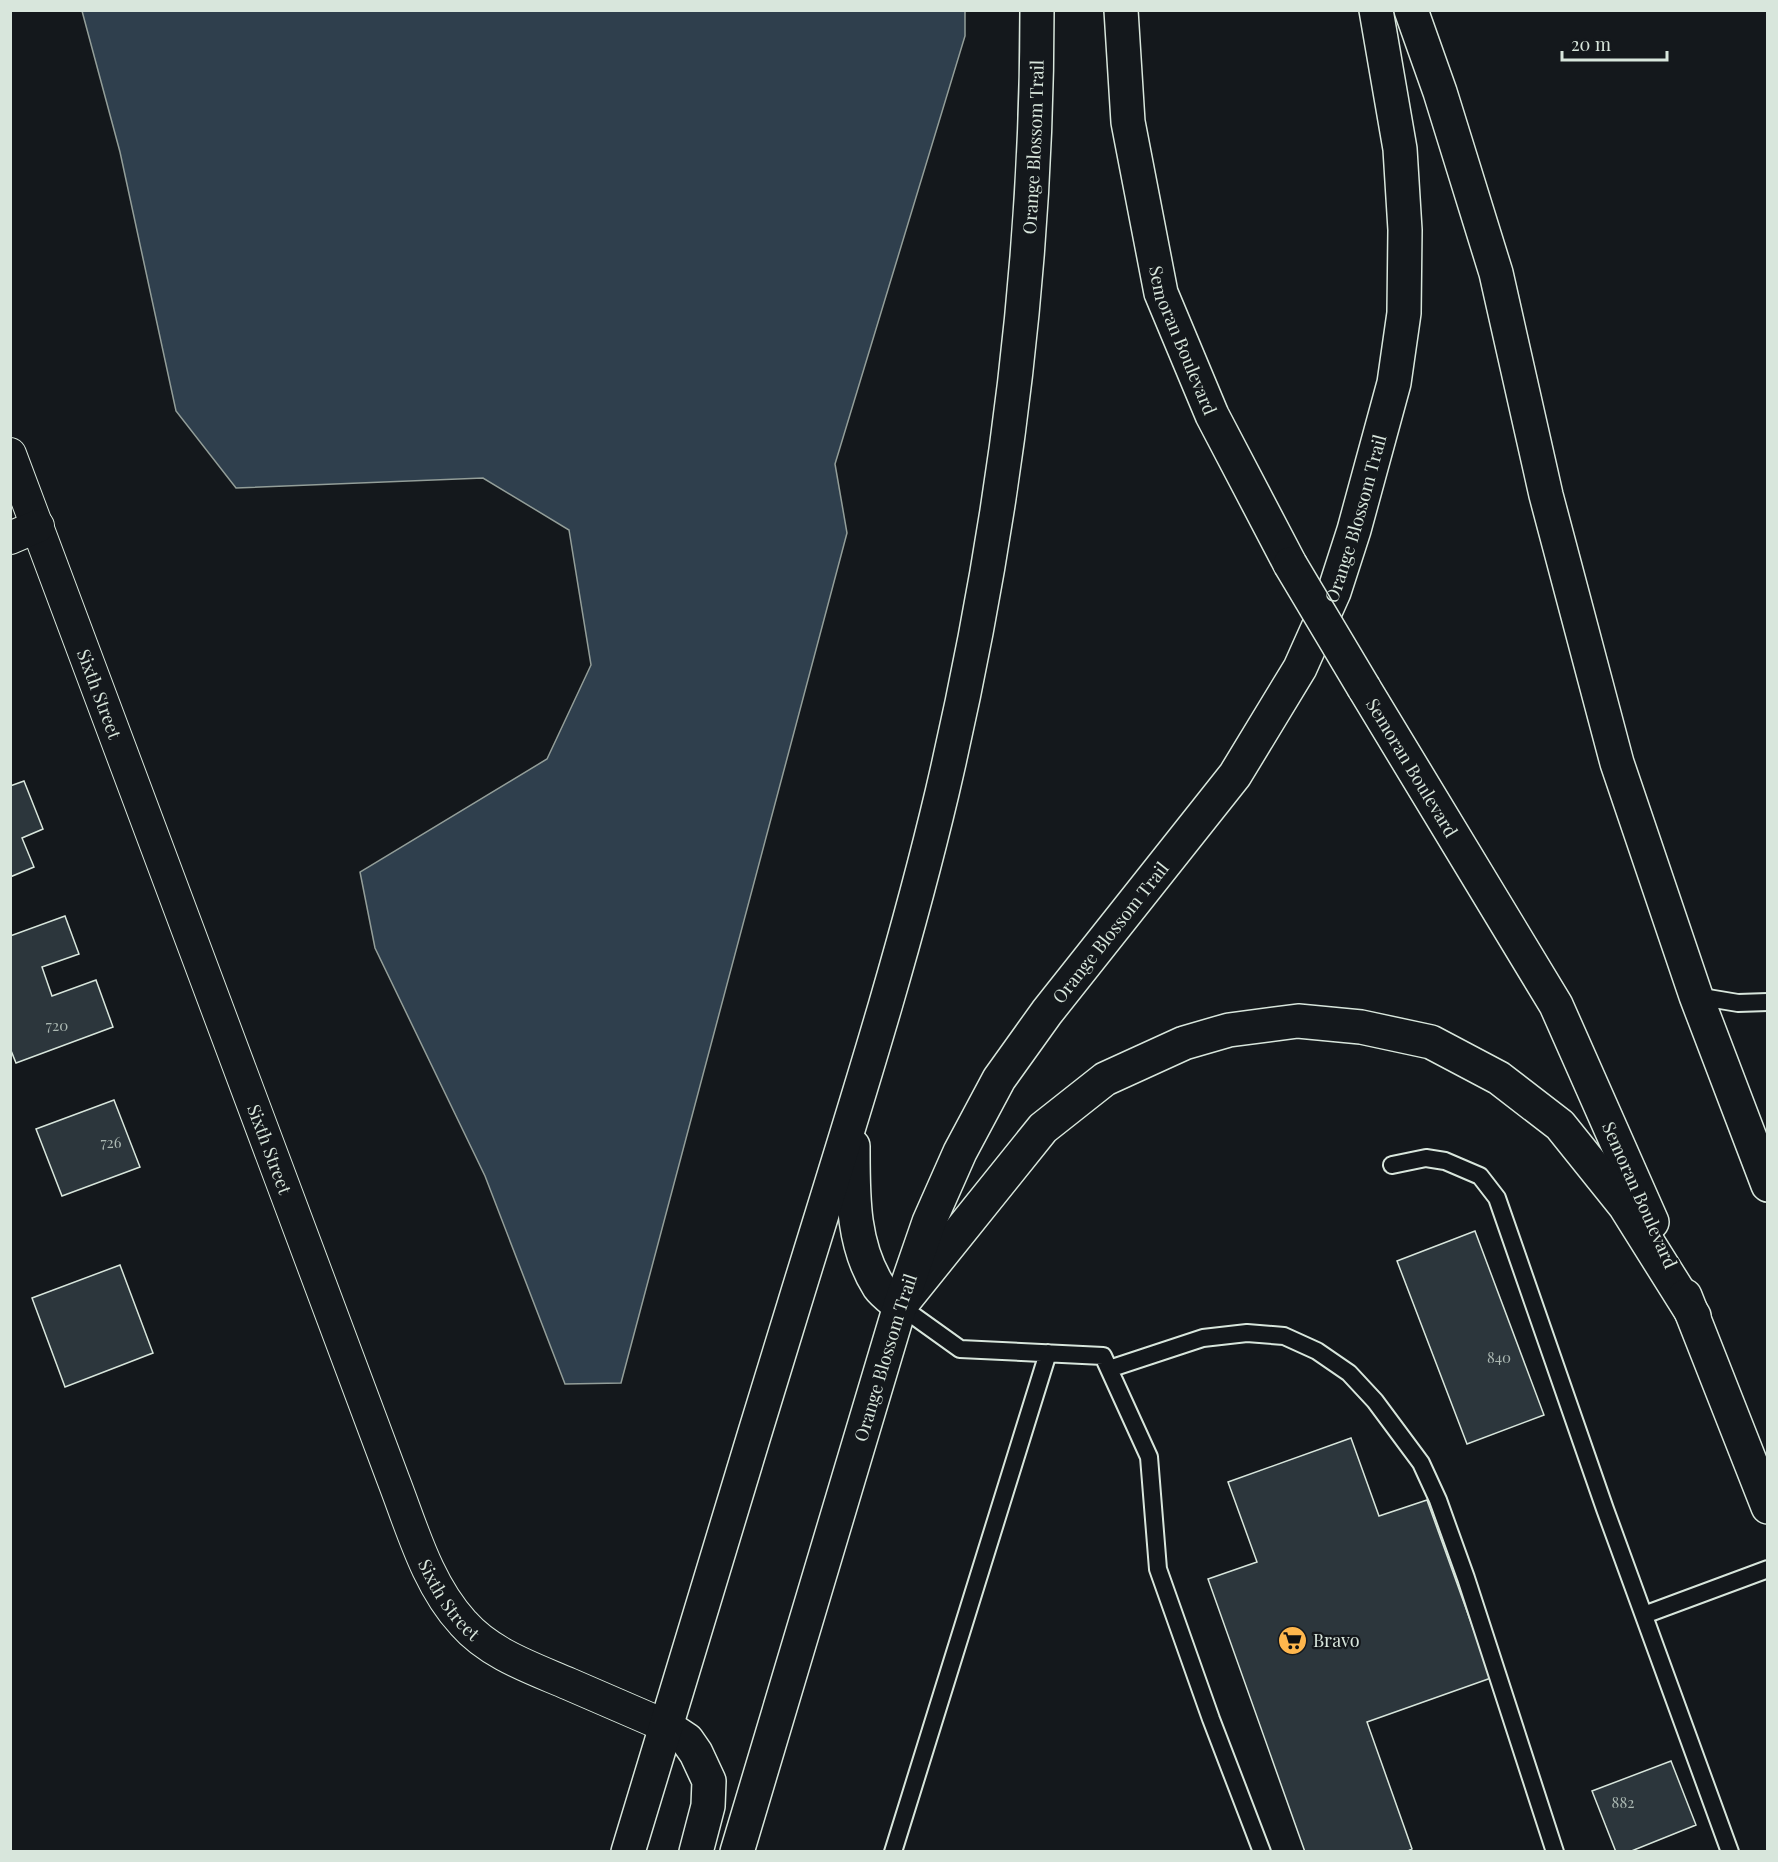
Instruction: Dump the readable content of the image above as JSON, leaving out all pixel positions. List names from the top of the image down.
{
  "streets": {
    "main road": ["Orange Blossom Trail", "Semoran Boulevard"],
    "street": ["Sixth Street"]
  },
  "crossings": [
    ["Orange Blossom Trail", "Sixth Street"]
  ],
  "places": {
    "supermarket": ["Bravo"]
  },
  "house_numbers": [
    "720",
    "726",
    "840",
    "882"
  ],
  "scale_bar": "20 m"
}
